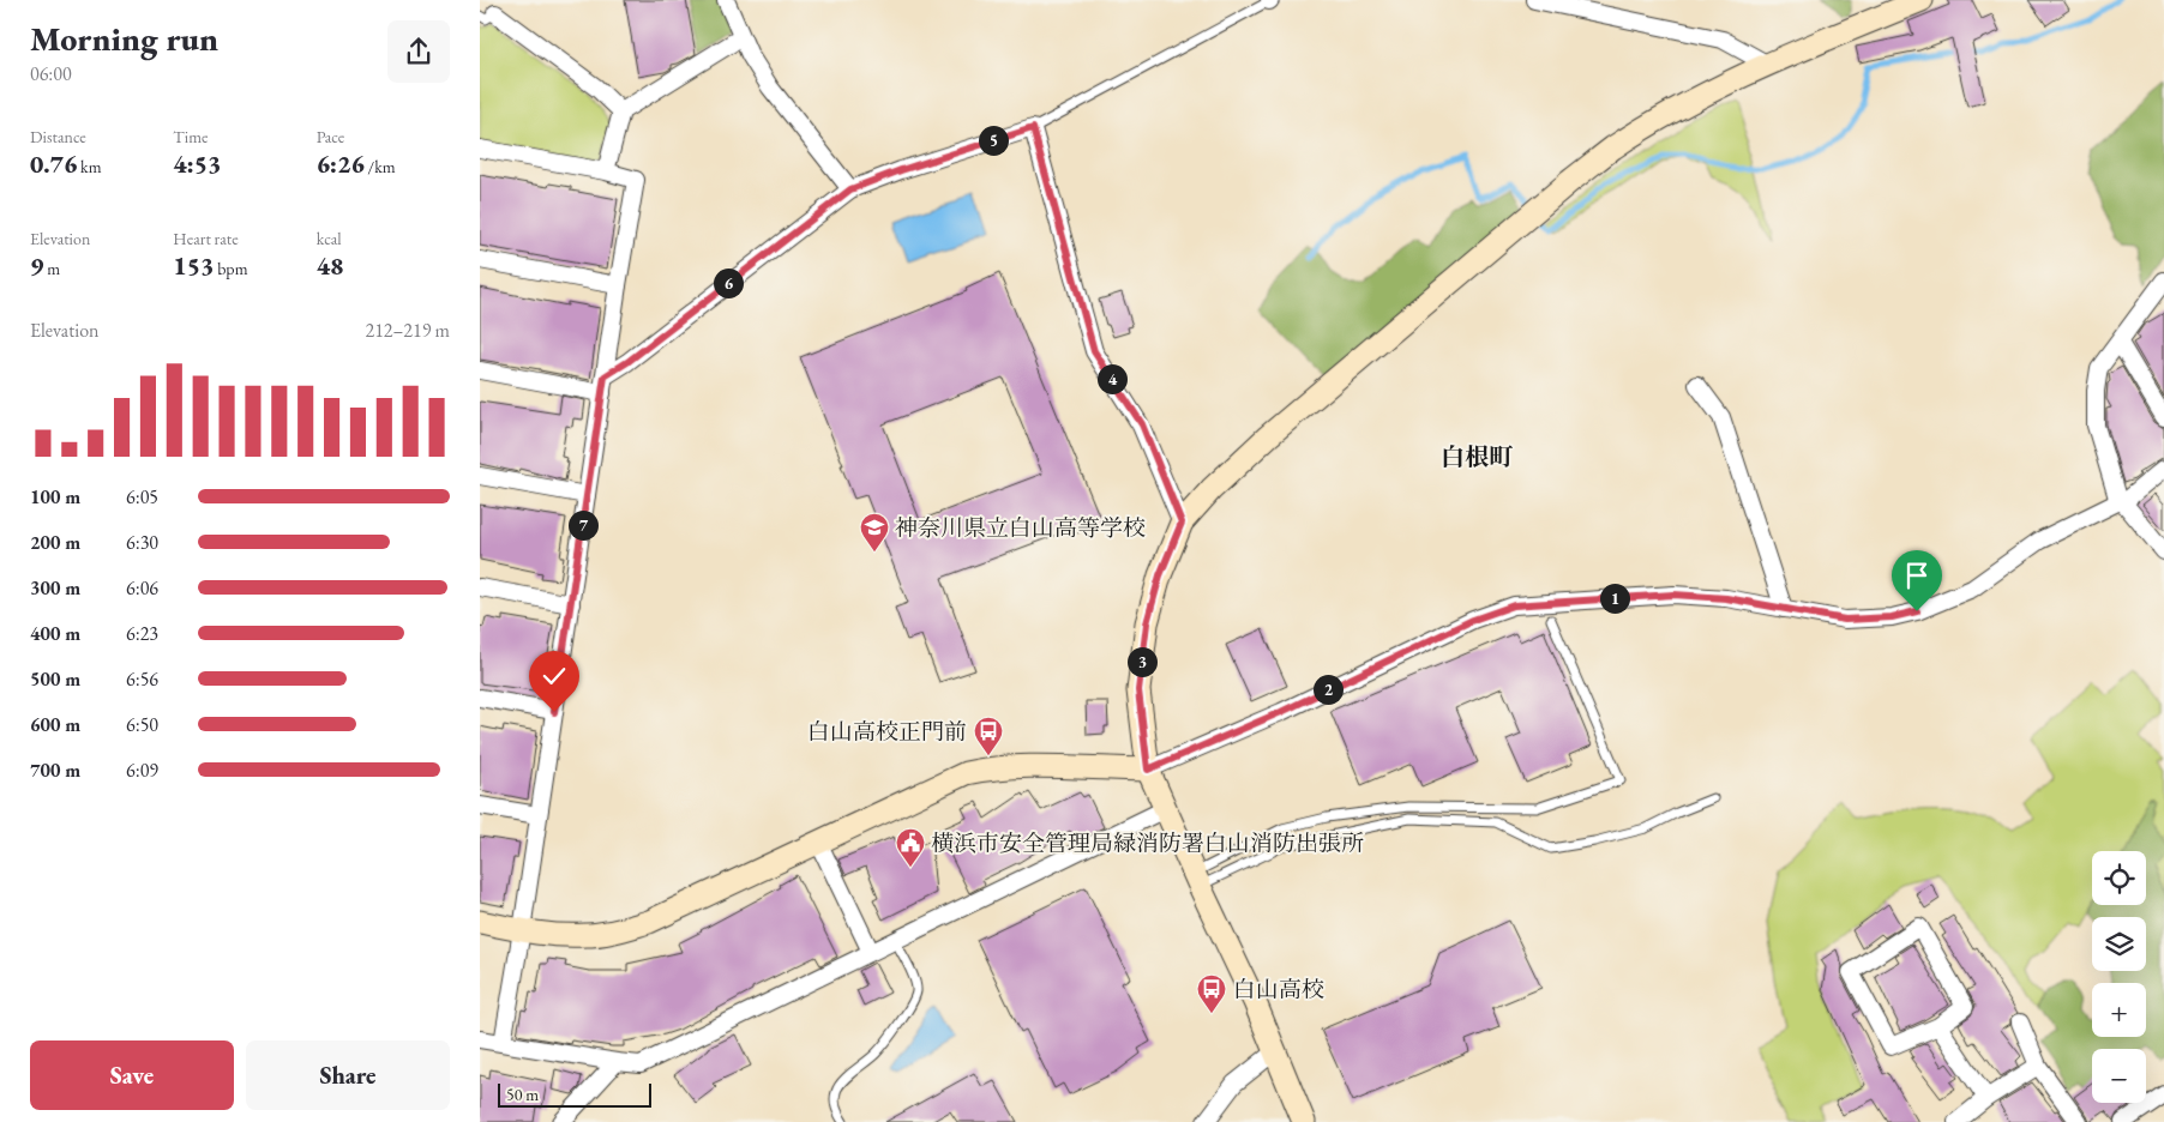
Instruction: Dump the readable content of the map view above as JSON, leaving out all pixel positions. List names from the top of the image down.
{
  "districts": ["白根町"],
  "places": {
    "school or university": ["神奈川県立白山高等学校"],
    "bus stop": ["白山高校正門前", "白山高校"],
    "public building": ["横浜市安全管理局緑消防署白山消防出張所"]
  },
  "scale_bar": "50 m",
  "page": {
    "heading": ["Morning run", "06:00"],
    "stats": [
      ["Distance", "0.76 km"],
      ["Time", "4:53"],
      ["Pace", "6:26 /km"],
      ["Elevation", "9 m"],
      ["Heart rate", "153 bpm"],
      ["kcal", "48"]
    ],
    "pins": [
      "5",
      "6",
      "4",
      "7",
      "1",
      "3",
      "2"
    ],
    "chart": ["Elevation", "212–219 m"],
    "list": [
      {
        "name": "100 m",
        "note": "6:05"
      },
      {
        "name": "200 m",
        "note": "6:30"
      },
      {
        "name": "300 m",
        "note": "6:06"
      },
      {
        "name": "400 m",
        "note": "6:23"
      },
      {
        "name": "500 m",
        "note": "6:56"
      },
      {
        "name": "600 m",
        "note": "6:50"
      },
      {
        "name": "700 m",
        "note": "6:09"
      }
    ],
    "map_buttons": ["+", "−"],
    "buttons": ["Save", "Share"],
    "scale": "50 m"
  }
}
